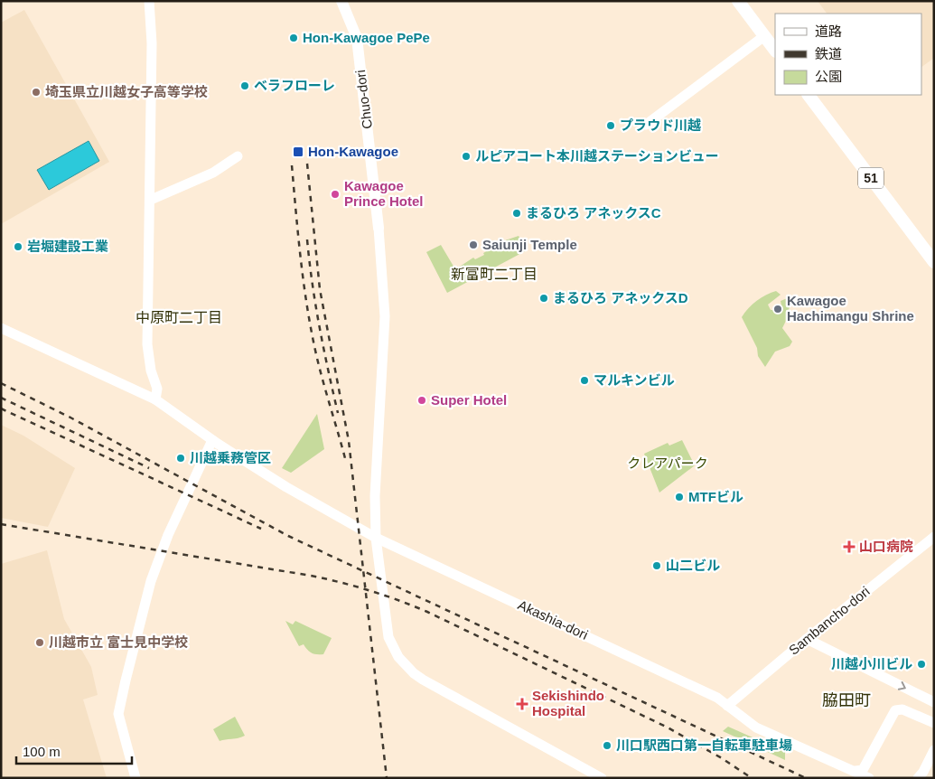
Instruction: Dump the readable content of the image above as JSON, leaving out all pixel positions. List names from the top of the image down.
{
  "streets": {
    "main road": ["Chuo-dori", "51"],
    "street": ["Akashia-dori", "Sambancho-dori"]
  },
  "crossings": [
    ["Akashia-dori", "Sambancho-dori"]
  ],
  "districts": ["新富町二丁目", "中原町二丁目", "脇田町"],
  "parks": ["クレアパーク"],
  "places": {
    "other": [
      "Hon-Kawagoe PePe",
      "ベラフローレ",
      "埼玉県立川越女子高等学校",
      "プラウド川越",
      "ルピアコート本川越ステーションビュー",
      "Kawagoe Prince Hotel",
      "まるひろ アネックスC",
      "Saiunji Temple",
      "岩堀建設工業",
      "まるひろ アネックスD",
      "Kawagoe Hachimangu Shrine",
      "マルキンビル",
      "Super Hotel",
      "川越乗務管区",
      "MTFビル",
      "山二ビル",
      "川越市立 富士見中学校",
      "川越小川ビル",
      "川口駅西口第一自転車駐車場"
    ],
    "transit": ["Hon-Kawagoe"],
    "health": ["山口病院", "Sekishindo Hospital"]
  },
  "legend": ["道路", "鉄道", "公園"],
  "scale_bar": "100 m"
}
